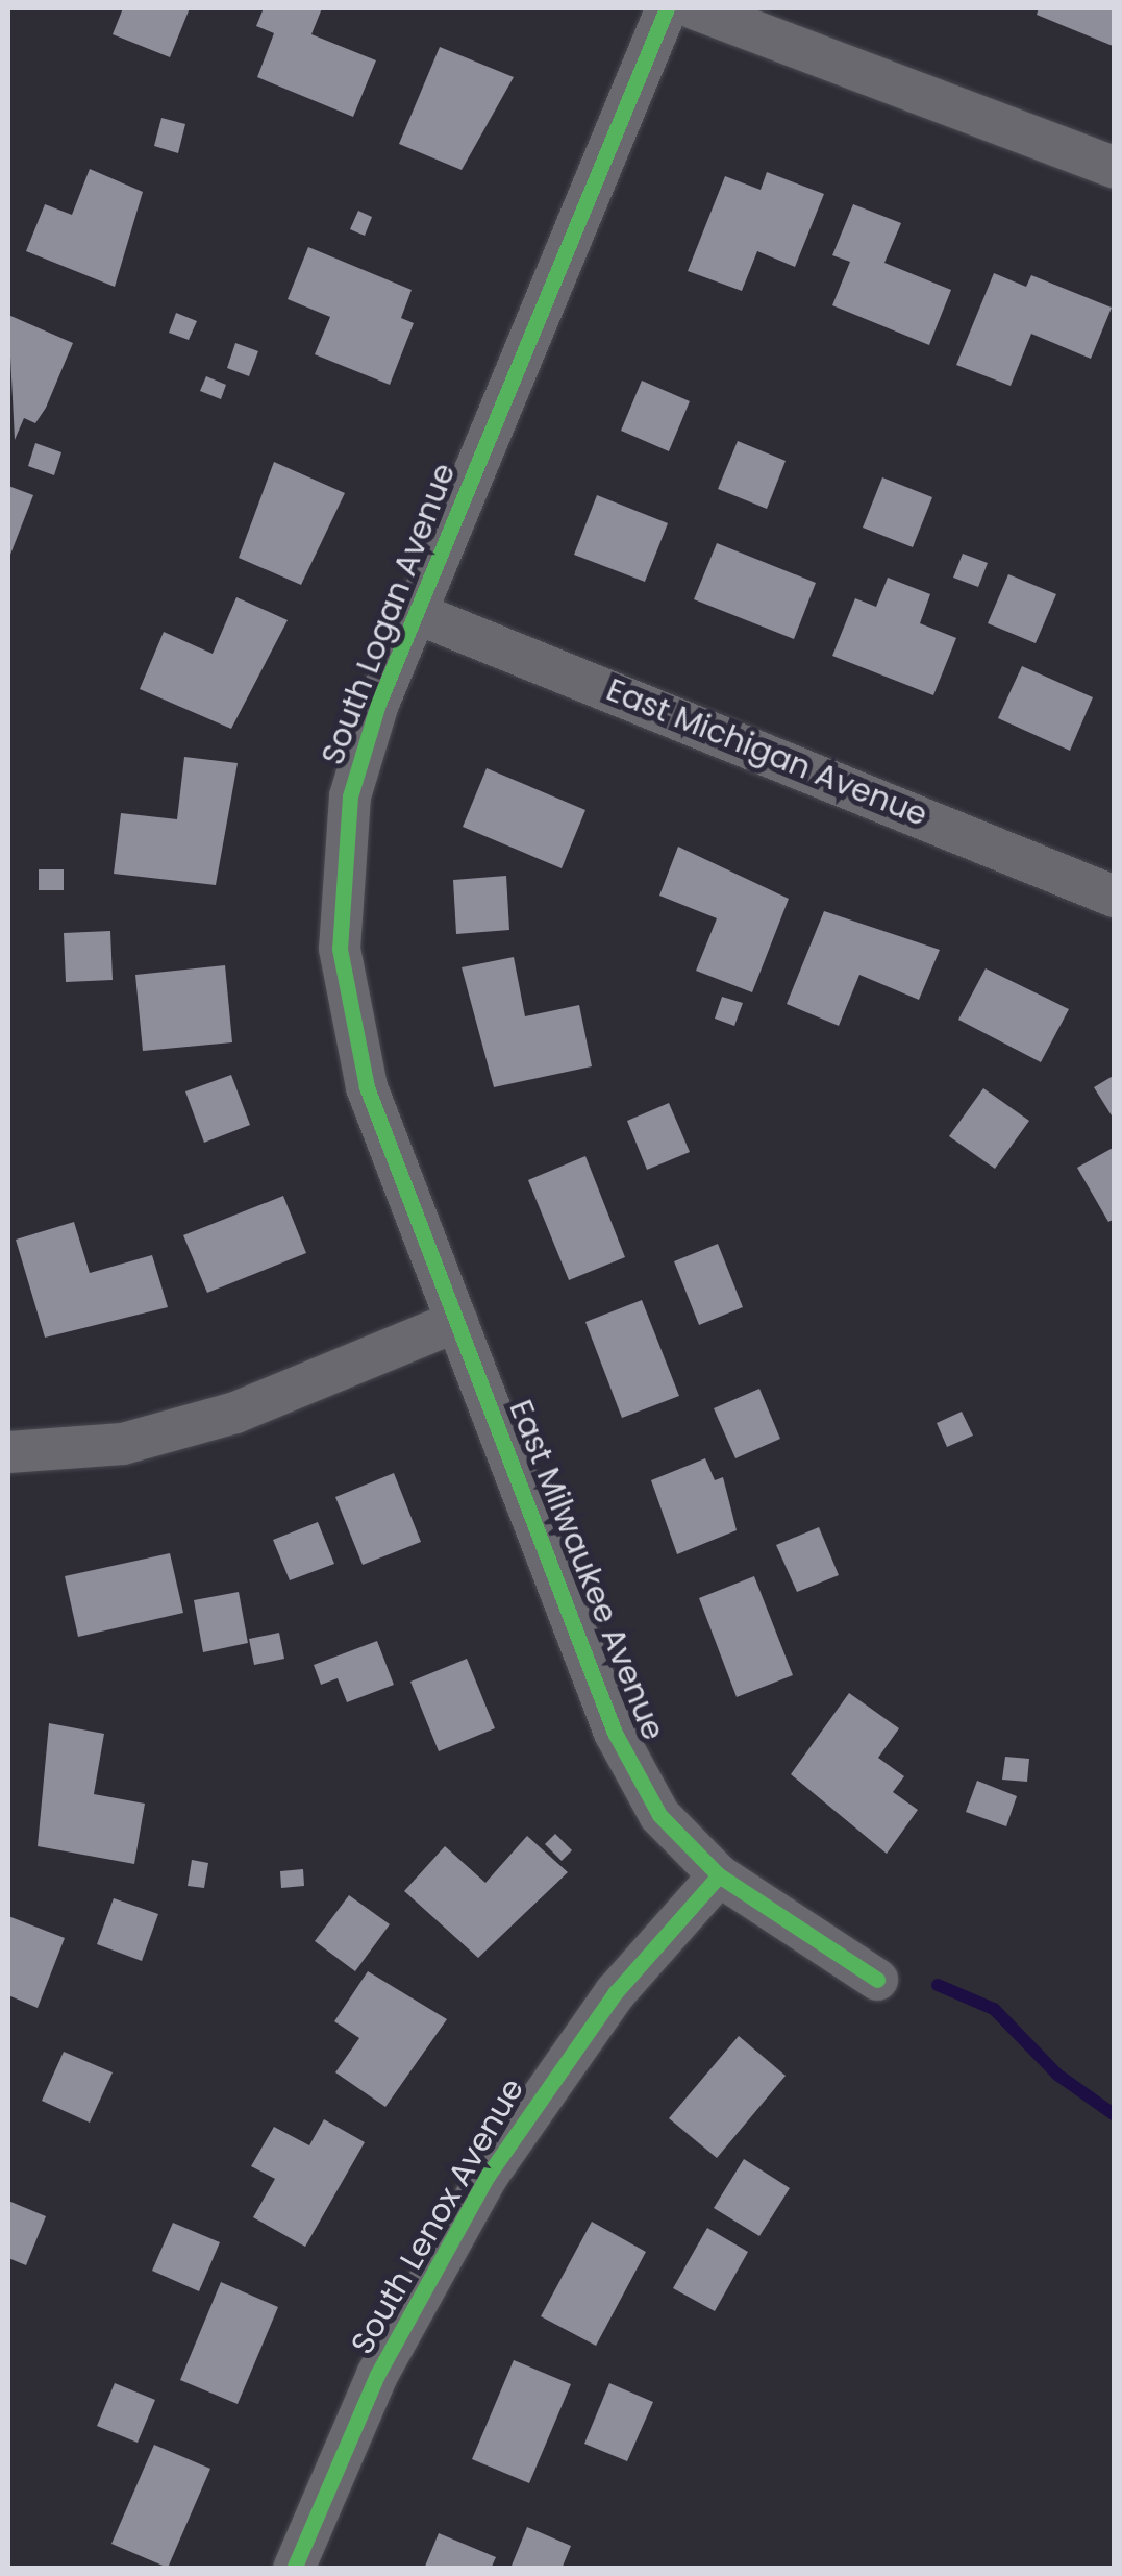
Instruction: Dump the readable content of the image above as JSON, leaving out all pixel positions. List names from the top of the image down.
{
  "streets": {
    "street": [
      "South Logan Avenue",
      "East Michigan Avenue",
      "East Milwaukee Avenue",
      "South Lenox Avenue"
    ]
  },
  "crossings": [
    ["South Logan Avenue", "East Michigan Avenue"],
    ["South Logan Avenue", "East Milwaukee Avenue"],
    ["East Milwaukee Avenue", "South Lenox Avenue"]
  ]
}
